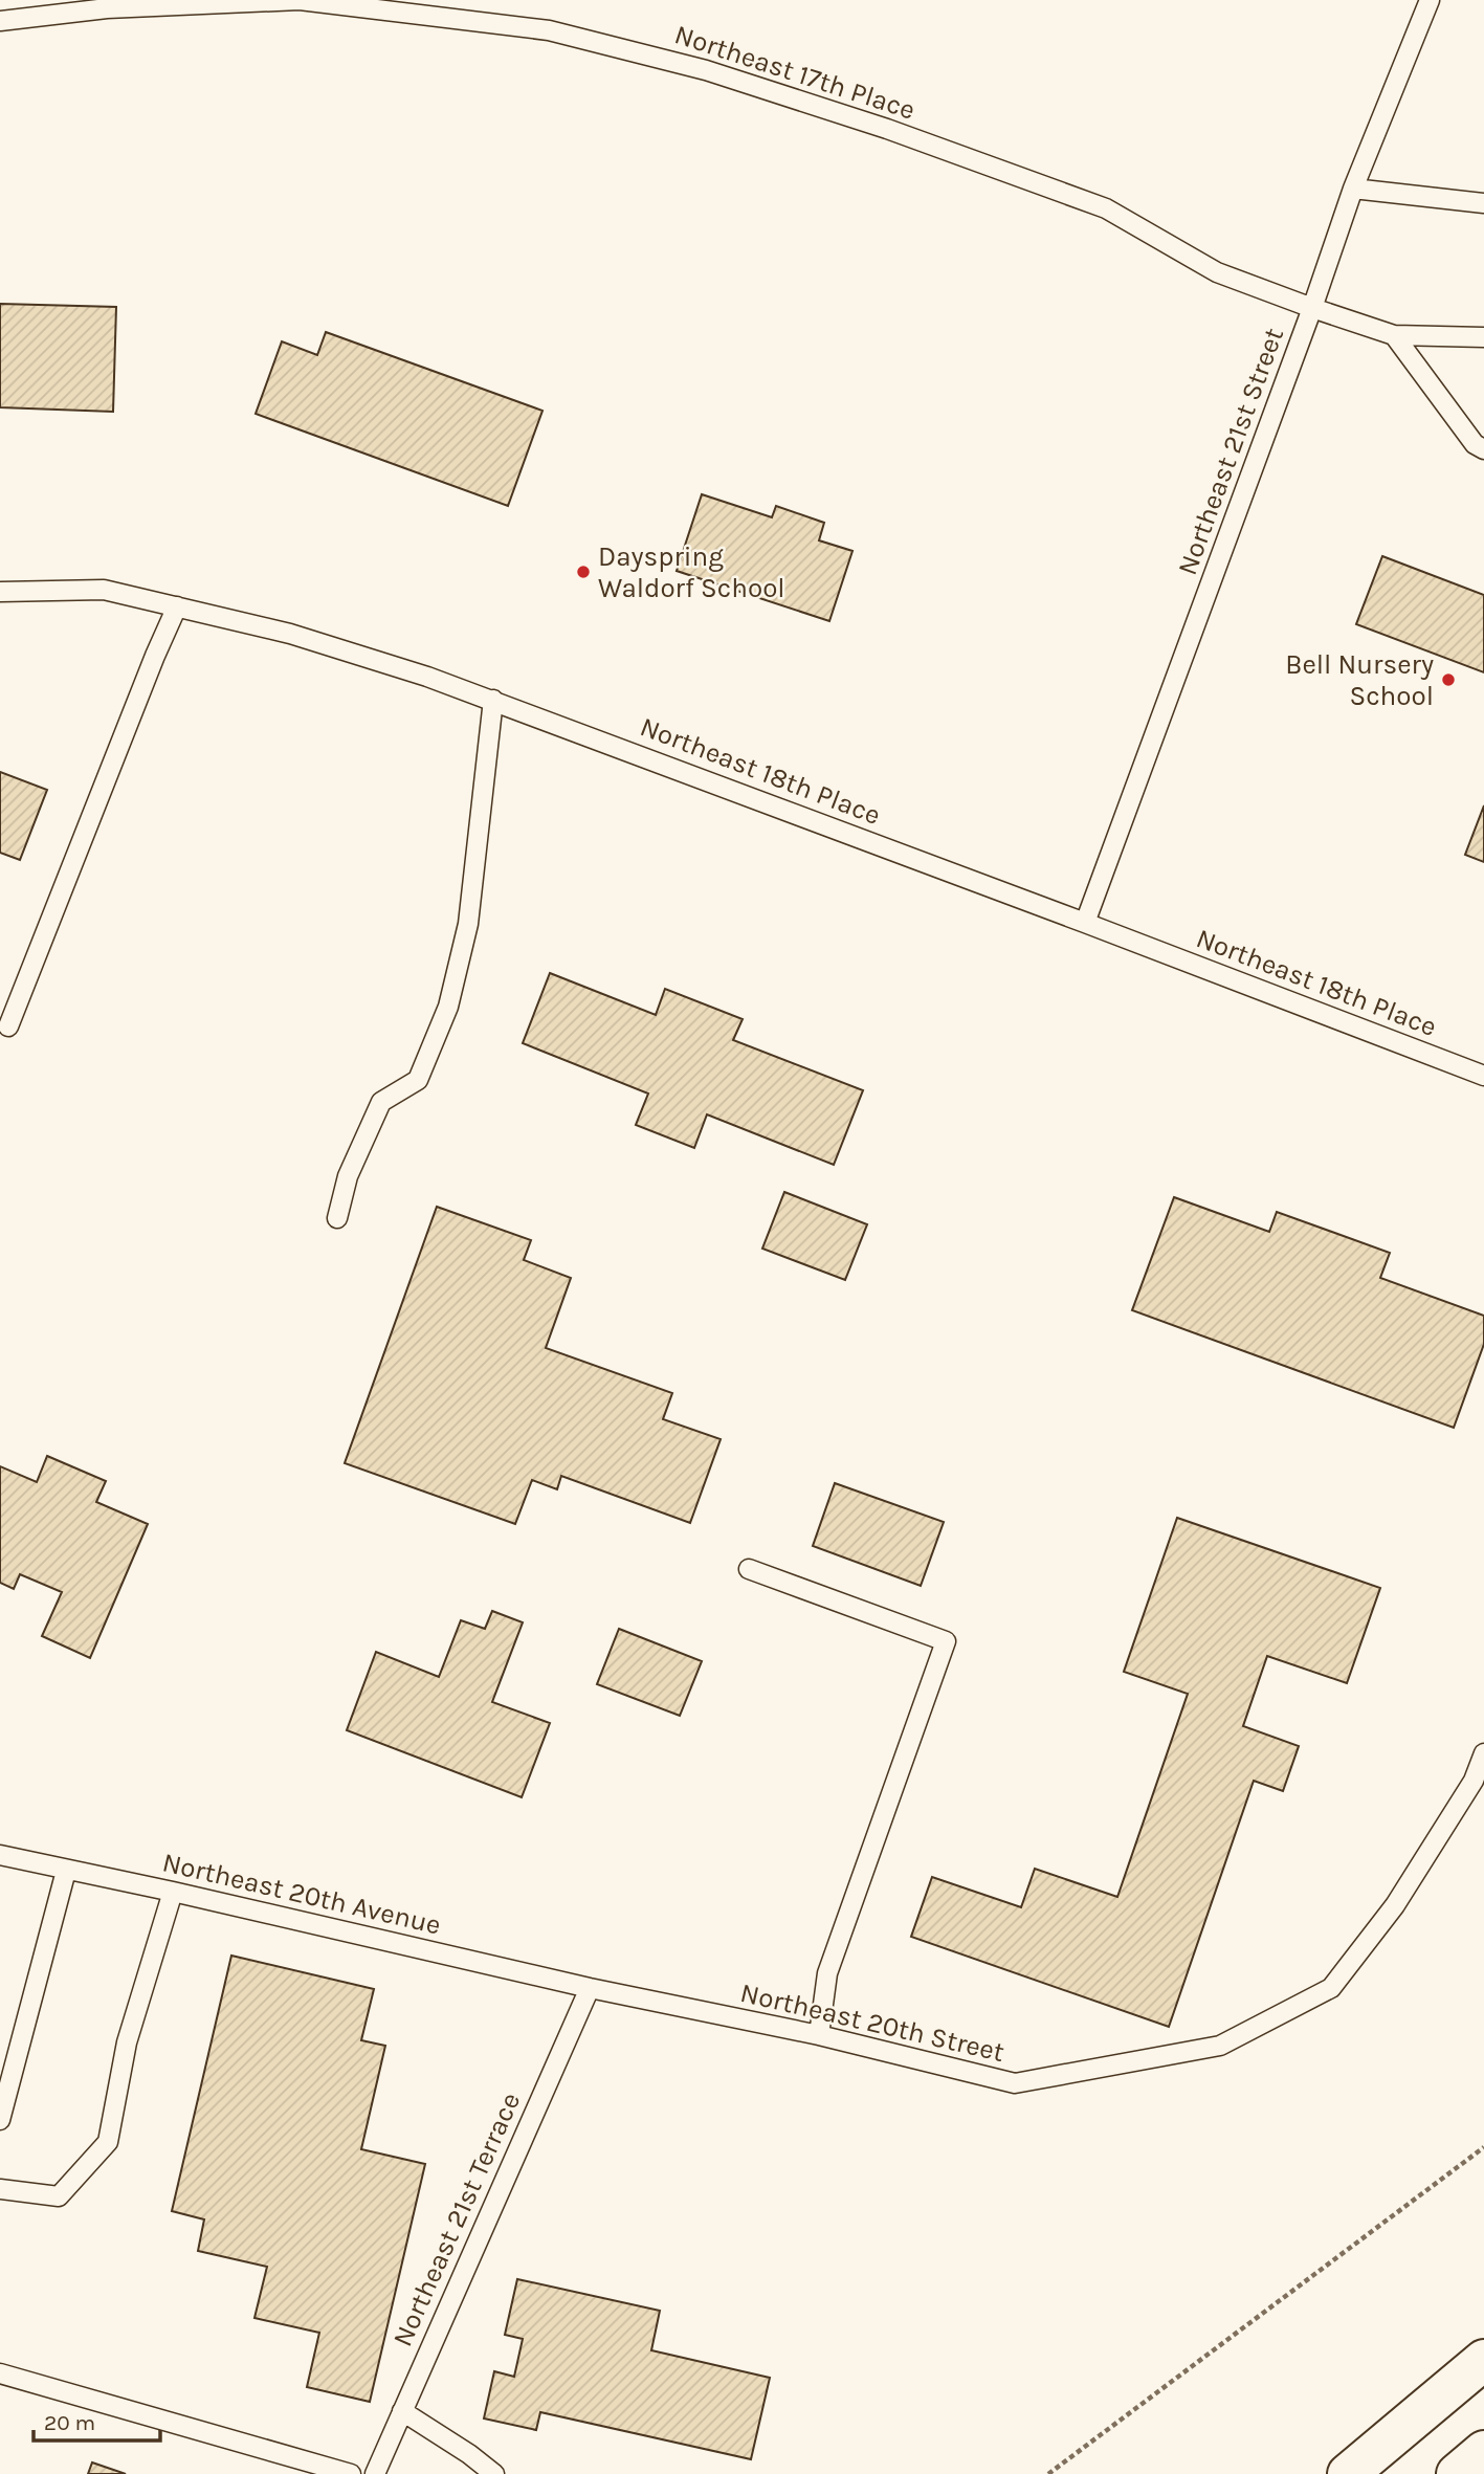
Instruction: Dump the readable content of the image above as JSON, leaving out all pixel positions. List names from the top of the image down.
{
  "streets": {
    "lane": [
      "Northeast 17th Place",
      "Northeast 21st Street",
      "Northeast 18th Place",
      "Northeast 20th Avenue",
      "Northeast 20th Street",
      "Northeast 21st Terrace"
    ]
  },
  "crossings": [
    ["Northeast 17th Place", "Northeast 21st Street"],
    ["Northeast 21st Street", "Northeast 18th Place"],
    ["Northeast 20th Avenue", "Northeast 20th Street"],
    ["Northeast 20th Avenue", "Northeast 21st Terrace"],
    ["Northeast 20th Street", "Northeast 21st Terrace"]
  ],
  "places": ["Dayspring Waldorf School", "Bell Nursery School"],
  "scale_bar": "20 m"
}
